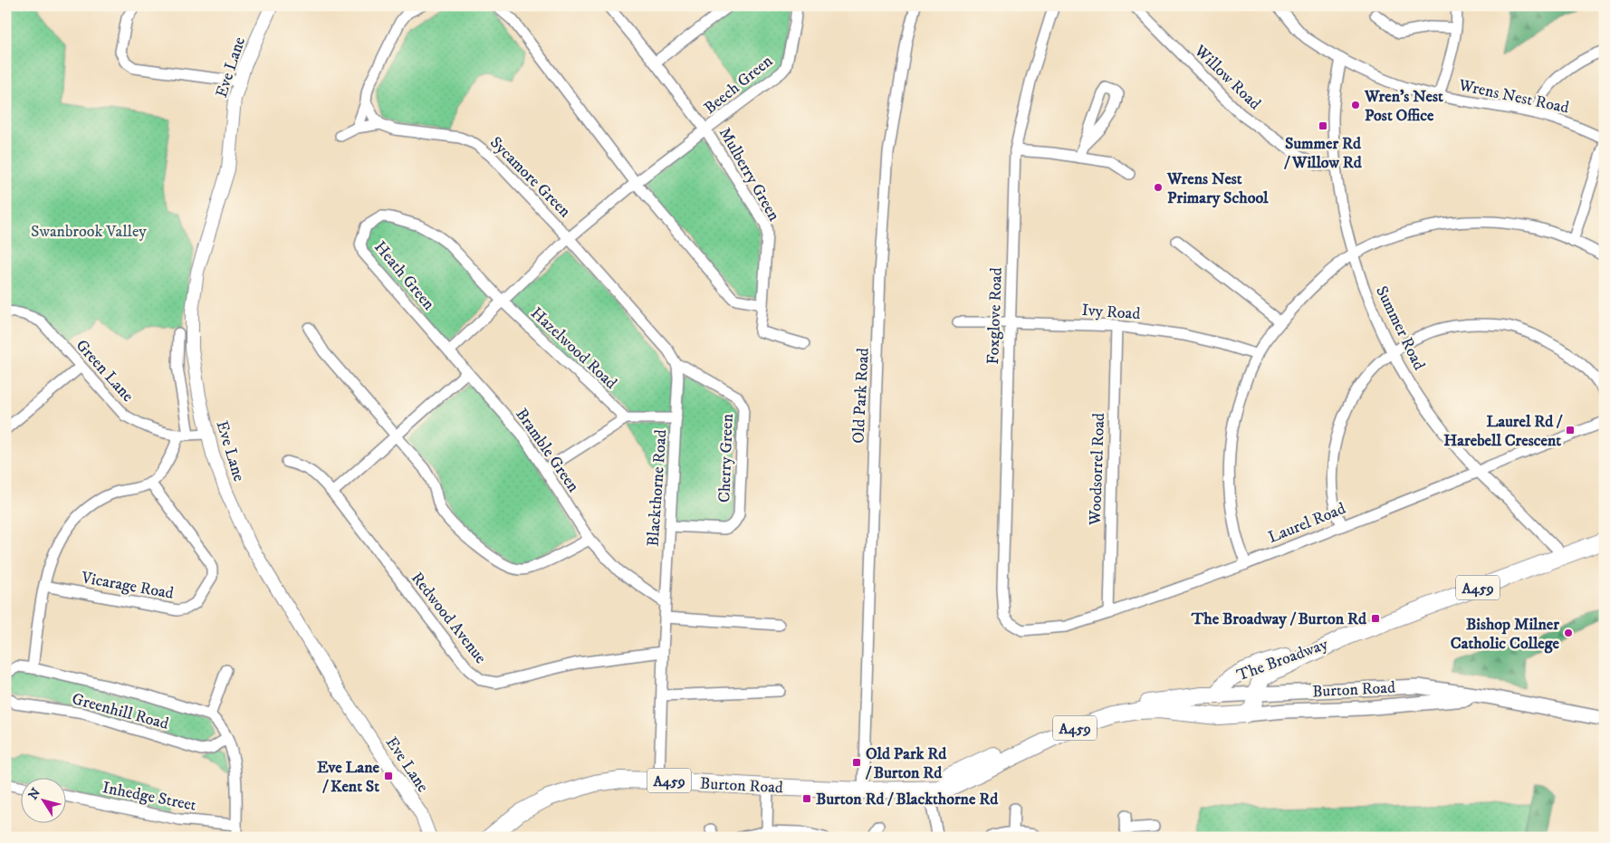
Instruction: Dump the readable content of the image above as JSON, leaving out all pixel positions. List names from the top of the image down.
{
  "streets": {
    "main road": ["A459", "The Broadway", "Burton Road"],
    "street": [
      "Eve Lane",
      "Willow Road",
      "Beech Green",
      "Wrens Nest Road",
      "Mulberry Green",
      "Sycamore Green",
      "Heath Green",
      "Ivy Road",
      "Foxglove Road",
      "Summer Road",
      "Hazelwood Road",
      "Green Lane",
      "Old Park Road",
      "Bramble Green",
      "Cherry Green",
      "Woodsorrel Road",
      "Blackthorne Road",
      "Laurel Road",
      "Vicarage Road",
      "Redwood Avenue",
      "Greenhill Road",
      "Inhedge Street"
    ]
  },
  "crossings": [
    ["Eve Lane", "Green Lane"],
    ["Willow Road", "Summer Road"],
    ["Beech Green", "Mulberry Green"],
    ["Wrens Nest Road", "Summer Road"],
    ["Mulberry Green", "Sycamore Green"],
    ["Heath Green", "Hazelwood Road"],
    ["Heath Green", "Bramble Green"],
    ["Ivy Road", "Foxglove Road"],
    ["Ivy Road", "Woodsorrel Road"],
    ["Foxglove Road", "Laurel Road"],
    ["Summer Road", "Laurel Road"],
    ["Summer Road", "The Broadway"],
    ["Old Park Road", "Burton Road"],
    ["Bramble Green", "Blackthorne Road"],
    ["Cherry Green", "Blackthorne Road"],
    ["Woodsorrel Road", "Laurel Road"],
    ["Blackthorne Road", "Redwood Avenue"],
    ["Blackthorne Road", "Burton Road"],
    ["A459", "The Broadway"],
    ["A459", "Burton Road"],
    ["The Broadway", "Burton Road"]
  ],
  "parks": ["Swanbrook Valley"],
  "places": {
    "other": ["Wren's Nest Post Office", "Wrens Nest Primary School", "Bishop Milner Catholic College"],
    "transit": [
      "Summer Rd / Willow Rd",
      "Laurel Rd / Harebell Crescent",
      "The Broadway / Burton Rd",
      "Old Park Rd / Burton Rd",
      "Eve Lane / Kent St",
      "Burton Rd / Blackthorne Rd"
    ]
  },
  "north": "top left"
}
